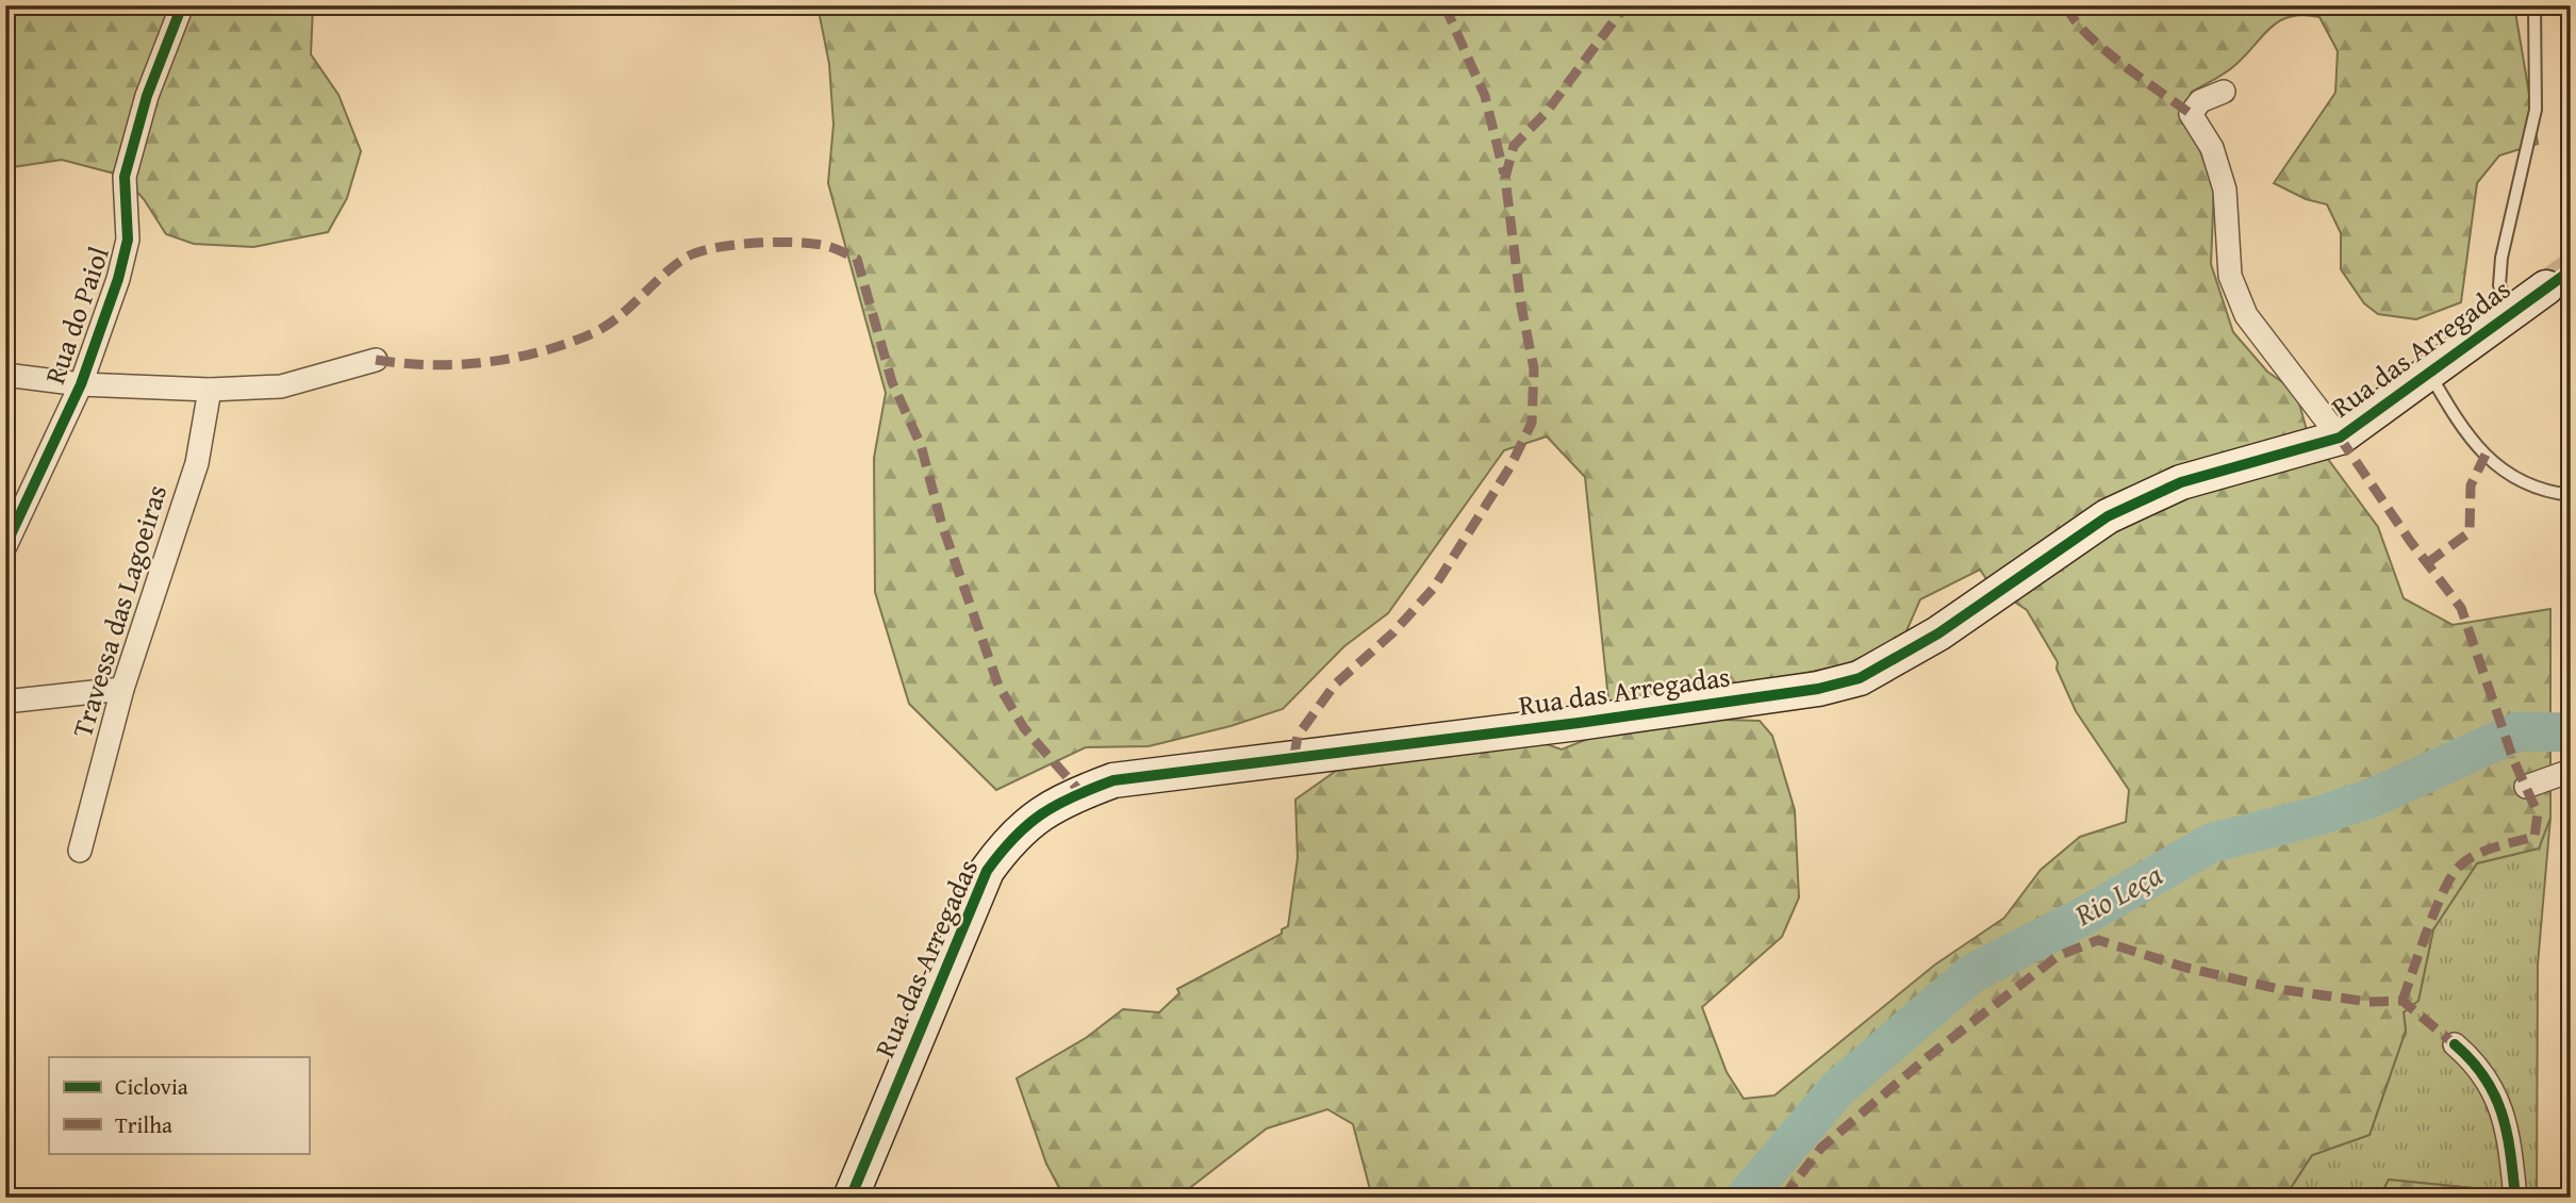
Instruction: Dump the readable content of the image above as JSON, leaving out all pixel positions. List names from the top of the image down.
{
  "streets": {
    "street": ["Rua do Paiol", "Rua das Arregadas", "Travessa das Lagoeiras"]
  },
  "water": ["Rio Leça"],
  "legend": ["Ciclovia", "Trilha"]
}
